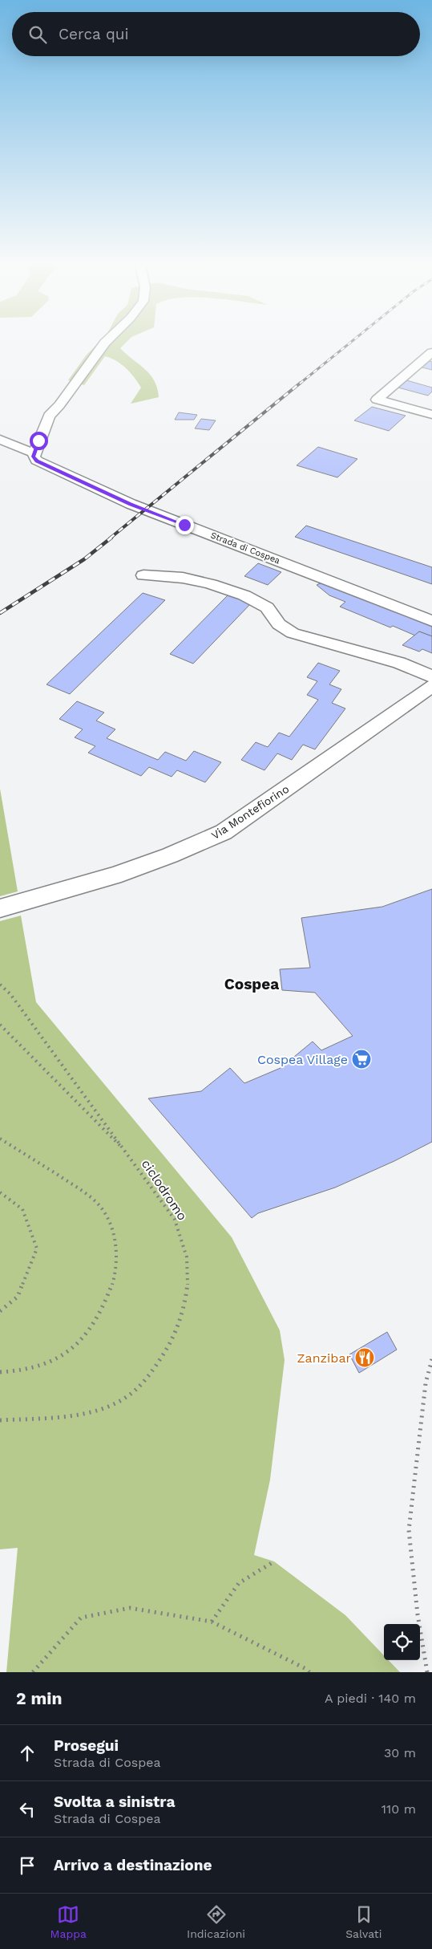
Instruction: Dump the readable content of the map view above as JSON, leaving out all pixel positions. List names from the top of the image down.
{
  "streets": {
    "street": ["Strada di Cospea", "Via Montefiorino"],
    "path": ["ciclodromo"]
  },
  "districts": ["Cospea"],
  "places": {
    "supermarket": ["Cospea Village"],
    "restaurant": ["Zanzibar"]
  },
  "page": {
    "search": "Cerca qui",
    "heading": ["2 min", "A piedi · 140 m"],
    "list": [
      ["Prosegui", "Strada di Cospea", "30 m"],
      ["Svolta a sinistra", "Strada di Cospea", "110 m"],
      "Arrivo a destinazione"
    ],
    "nav": ["Mappa", "Indicazioni", "Salvati"]
  }
}
